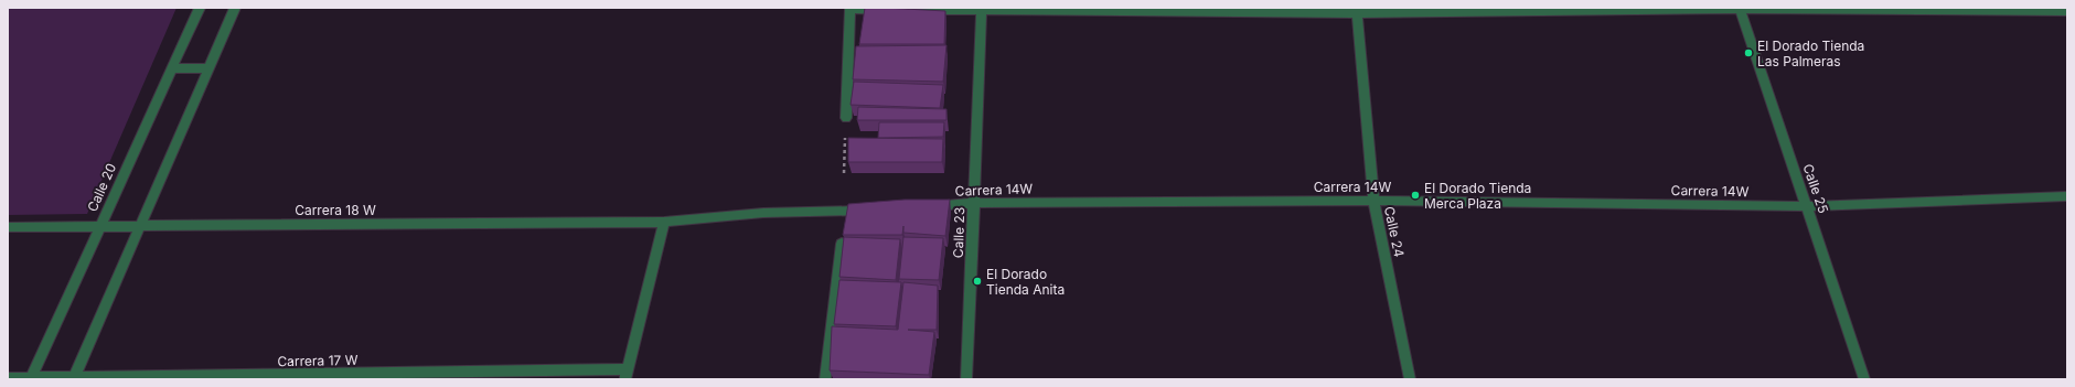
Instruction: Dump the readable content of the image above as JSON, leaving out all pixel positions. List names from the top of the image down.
{
  "streets": {
    "street": [
      "Carrera 14W",
      "Calle 20",
      "Calle 25",
      "Carrera 18 W",
      "Calle 24",
      "Calle 23",
      "Carrera 17 W"
    ]
  },
  "crossings": [
    ["Carrera 14W", "Calle 25"],
    ["Carrera 14W", "Calle 24"],
    ["Carrera 14W", "Calle 23"],
    ["Calle 20", "Carrera 18 W"],
    ["Calle 20", "Carrera 17 W"]
  ],
  "places": ["El Dorado Tienda Las Palmeras", "El Dorado Tienda Merca Plaza", "El Dorado Tienda Anita"]
}
